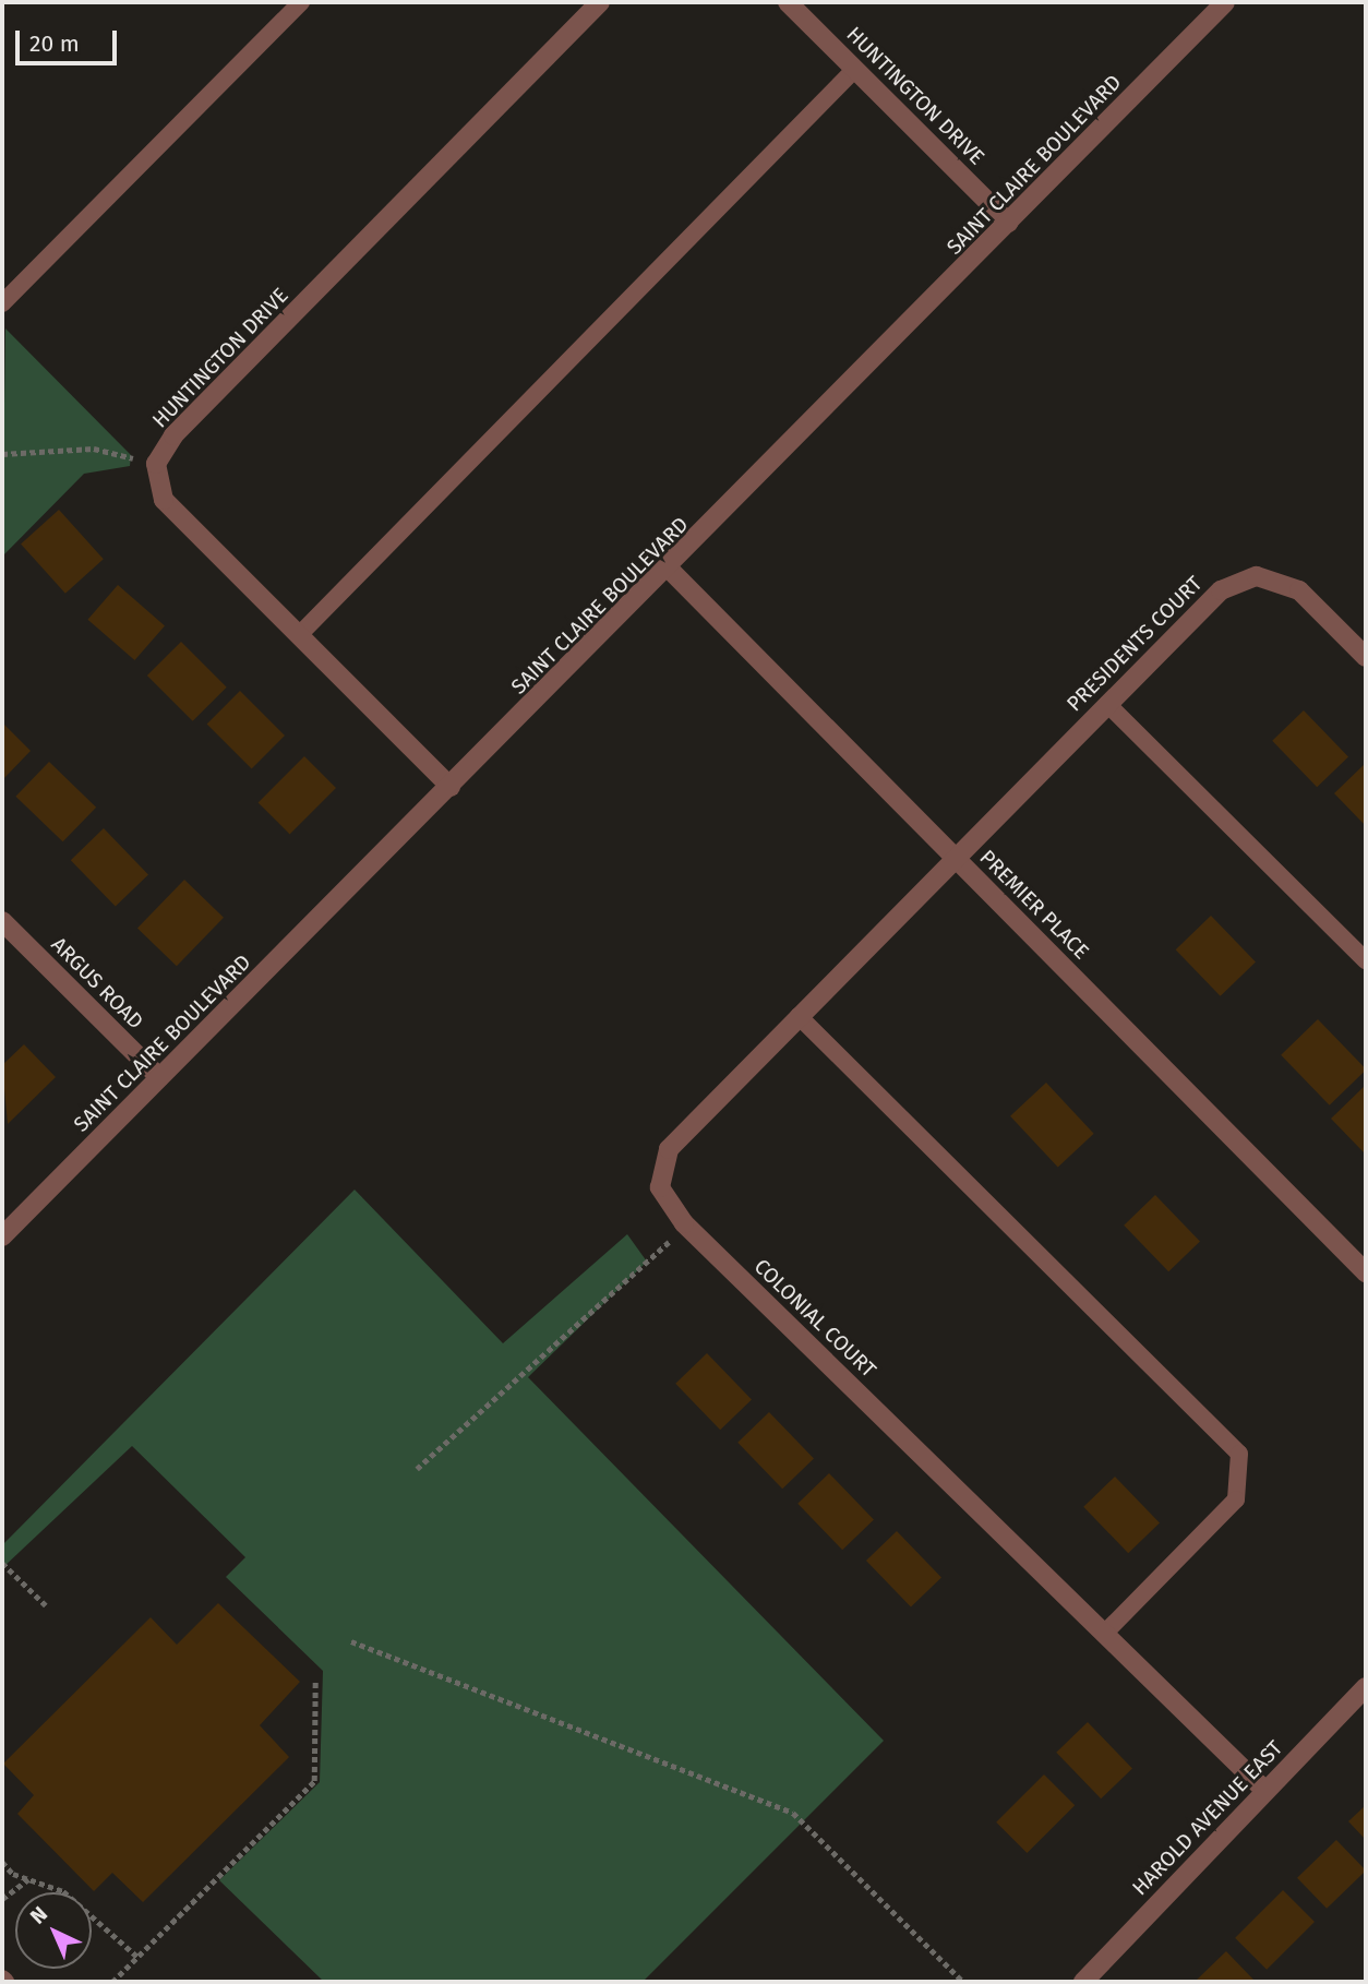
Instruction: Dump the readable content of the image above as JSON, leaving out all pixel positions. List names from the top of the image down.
{
  "streets": {
    "street": [
      "HUNTINGTON DRIVE",
      "SAINT CLAIRE BOULEVARD",
      "PRESIDENTS COURT",
      "PREMIER PLACE",
      "ARGUS ROAD",
      "COLONIAL COURT",
      "HAROLD AVENUE EAST"
    ]
  },
  "crossings": [
    ["HUNTINGTON DRIVE", "SAINT CLAIRE BOULEVARD"],
    ["SAINT CLAIRE BOULEVARD", "PREMIER PLACE"],
    ["SAINT CLAIRE BOULEVARD", "ARGUS ROAD"],
    ["PRESIDENTS COURT", "PREMIER PLACE"],
    ["PRESIDENTS COURT", "COLONIAL COURT"],
    ["PREMIER PLACE", "COLONIAL COURT"],
    ["COLONIAL COURT", "HAROLD AVENUE EAST"]
  ],
  "scale_bar": "20 m",
  "north": "top left"
}
